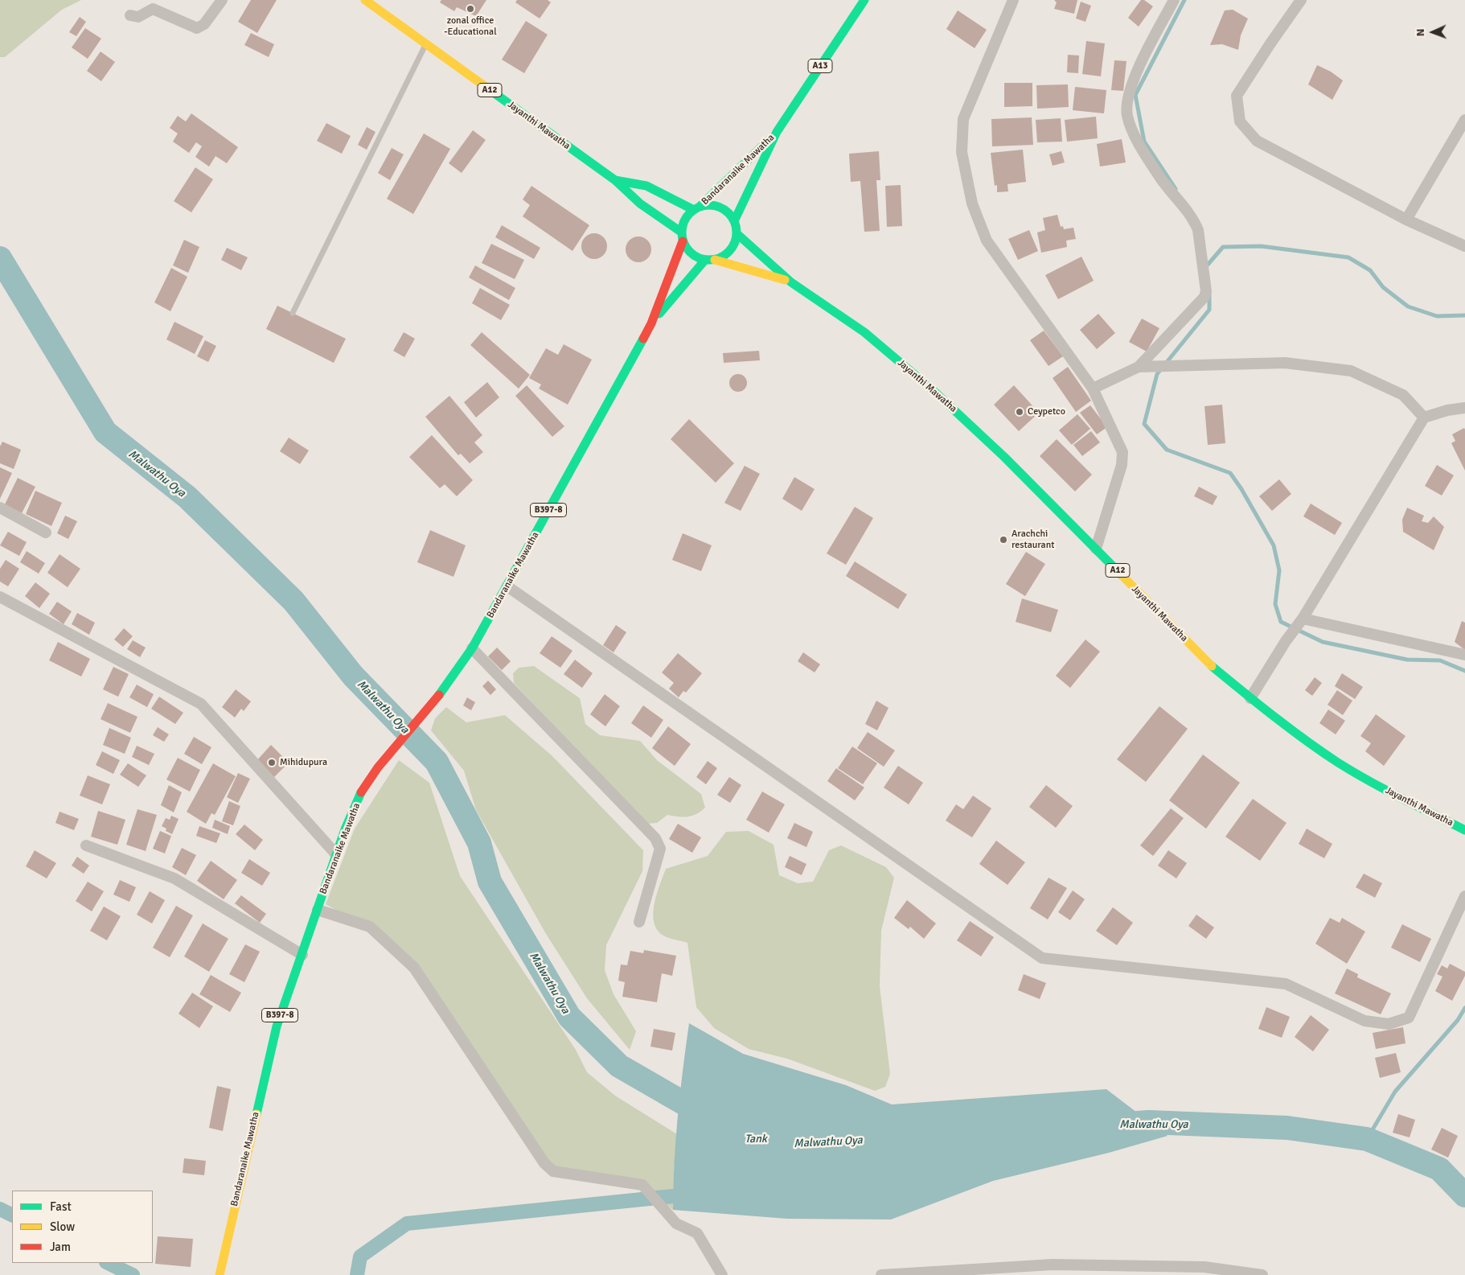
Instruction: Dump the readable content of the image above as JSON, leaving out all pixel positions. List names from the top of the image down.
{
  "streets": {
    "main road": [
      "A13",
      "A12",
      "Jayanthi Mawatha",
      "Bandaranaike Mawatha",
      "B397-8"
    ]
  },
  "crossings": [
    ["Jayanthi Mawatha", "Bandaranaike Mawatha"]
  ],
  "water": ["Malwathu Oya", "Tank"],
  "places": [
    "zonal office -Educational",
    "Ceypetco",
    "Arachchi restaurant",
    "Mihidupura"
  ],
  "legend": ["Fast", "Slow", "Jam"],
  "north": "left"
}
